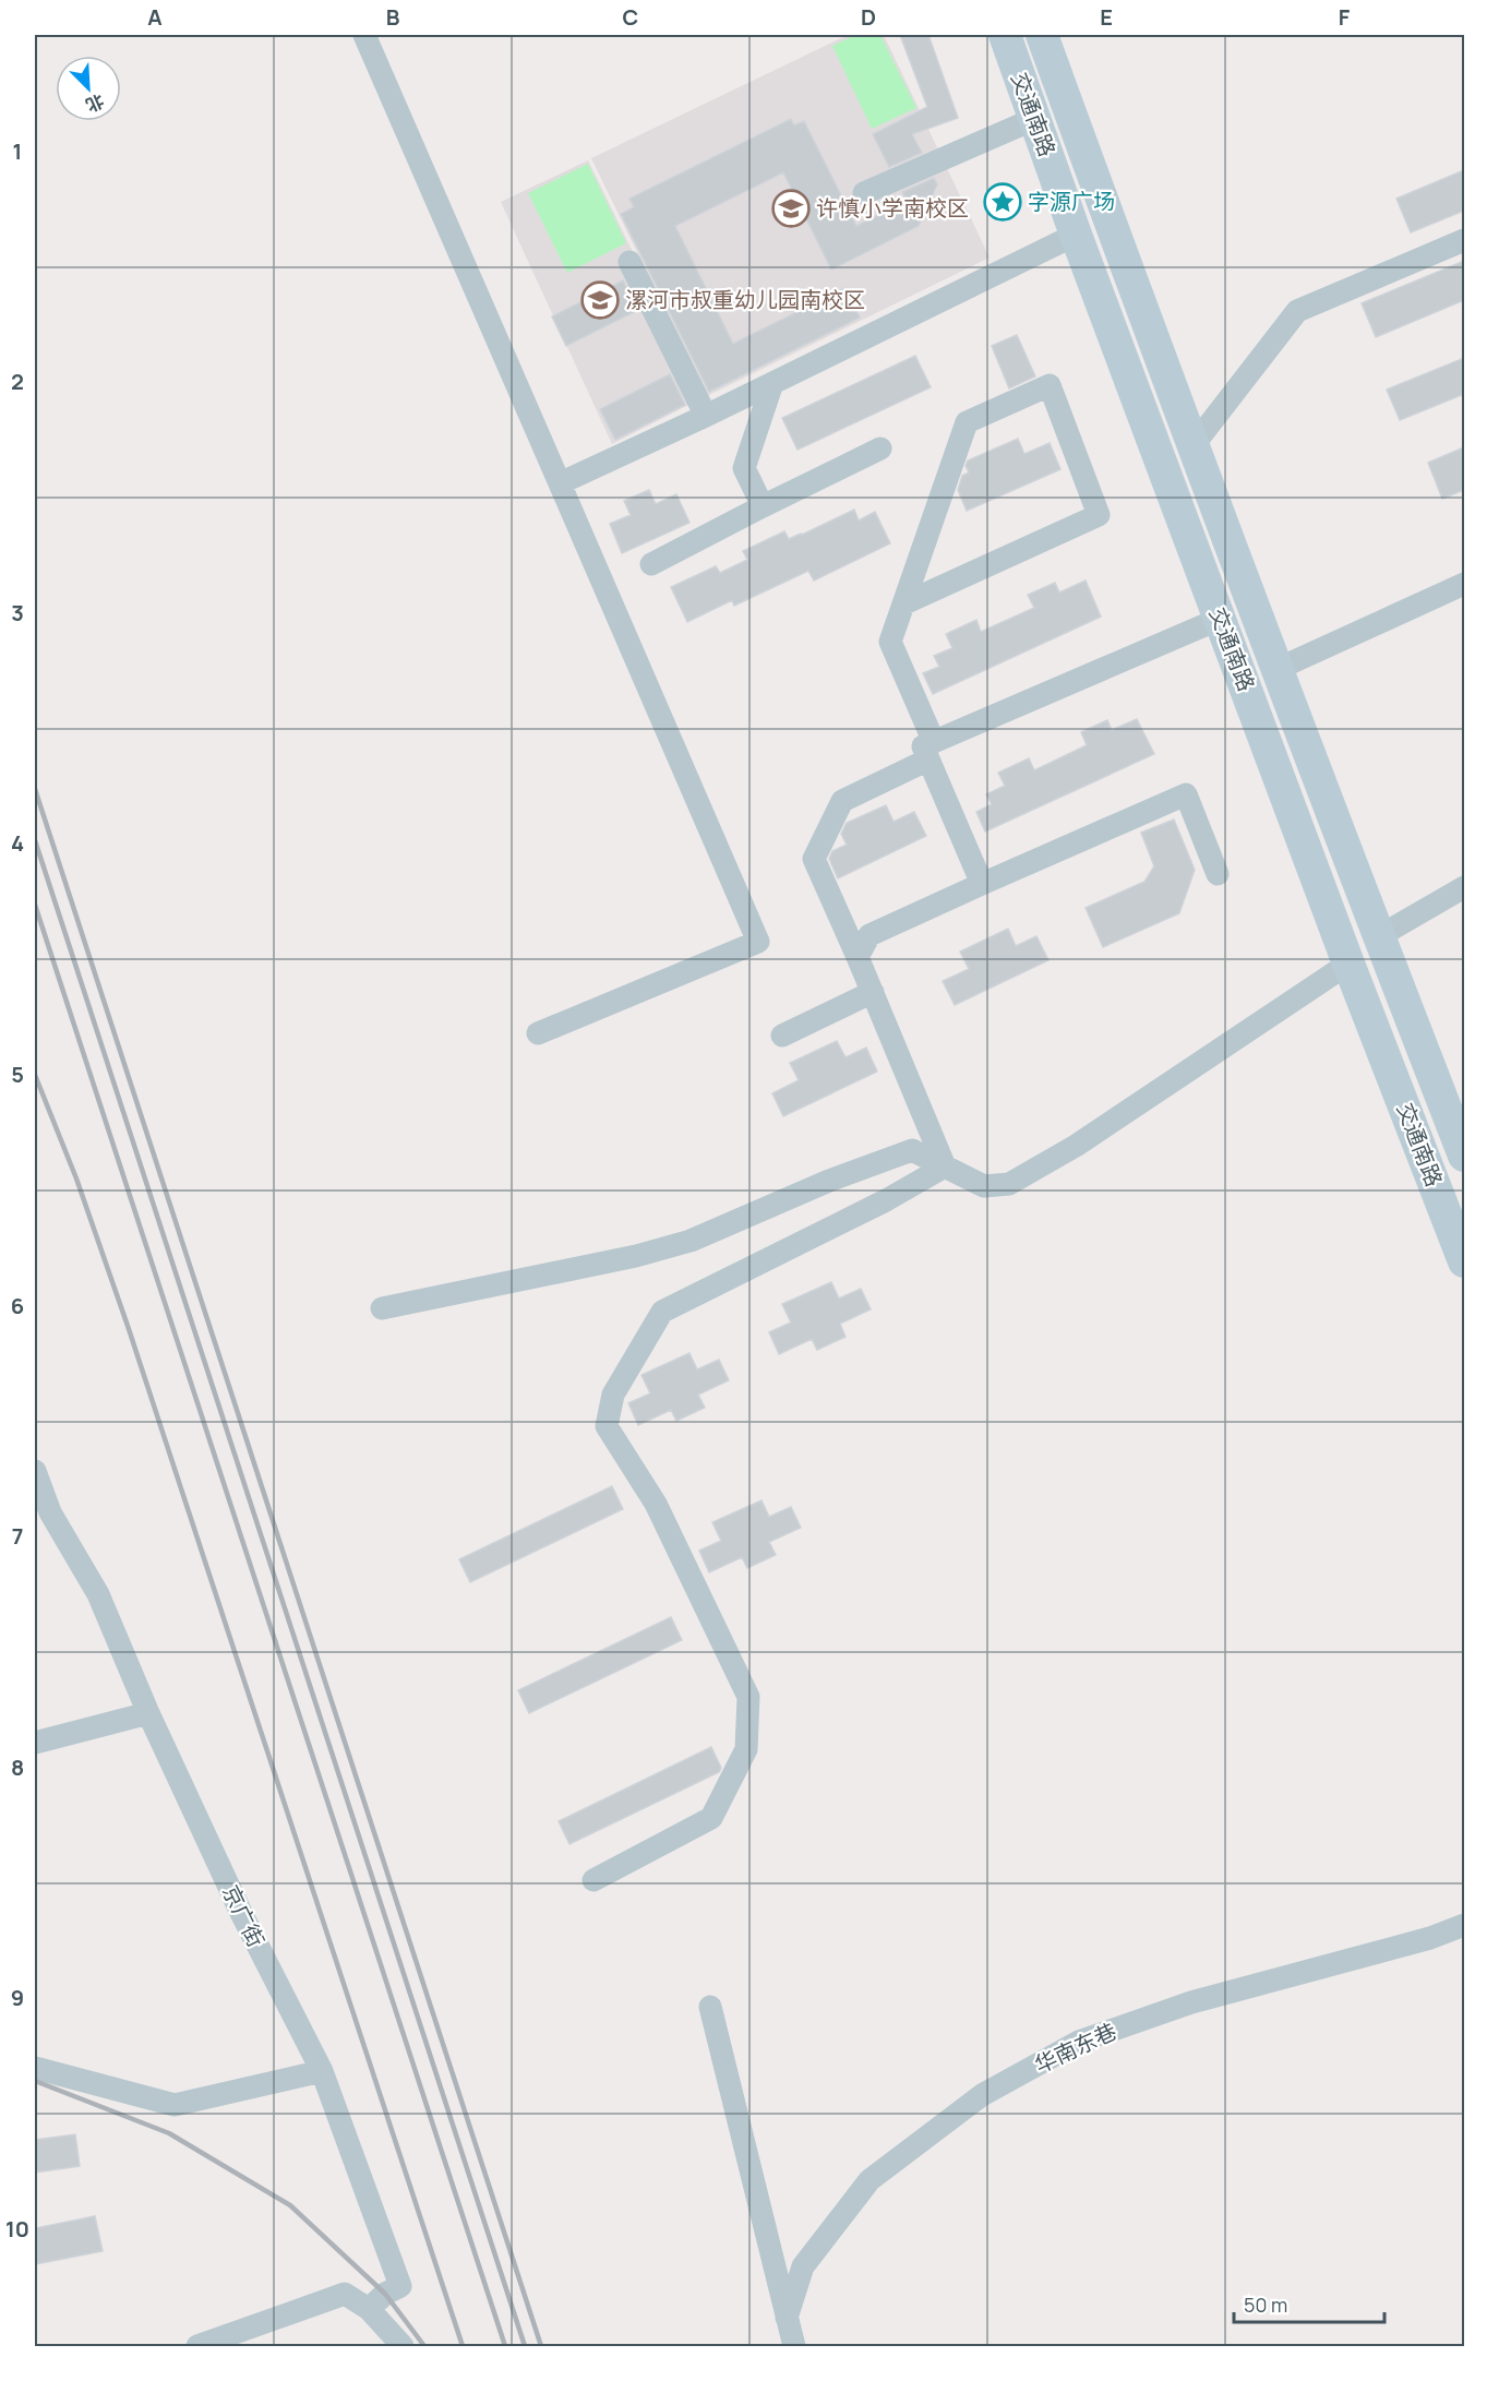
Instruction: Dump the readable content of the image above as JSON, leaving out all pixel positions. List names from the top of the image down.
{
  "streets": {
    "main road": ["交通南路"],
    "street": ["京广街", "华南东巷"]
  },
  "places": {
    "place": ["字源广场"],
    "school or university": ["许慎小学南校区", "漯河市叔重幼儿园南校区"]
  },
  "scale_bar": "50 m",
  "north": "bottom right",
  "grid": {
    "columns": [
      "A",
      "B",
      "C",
      "D",
      "E",
      "F"
    ],
    "rows": [
      "1",
      "2",
      "3",
      "4",
      "5",
      "6",
      "7",
      "8",
      "9",
      "10"
    ]
  }
}
